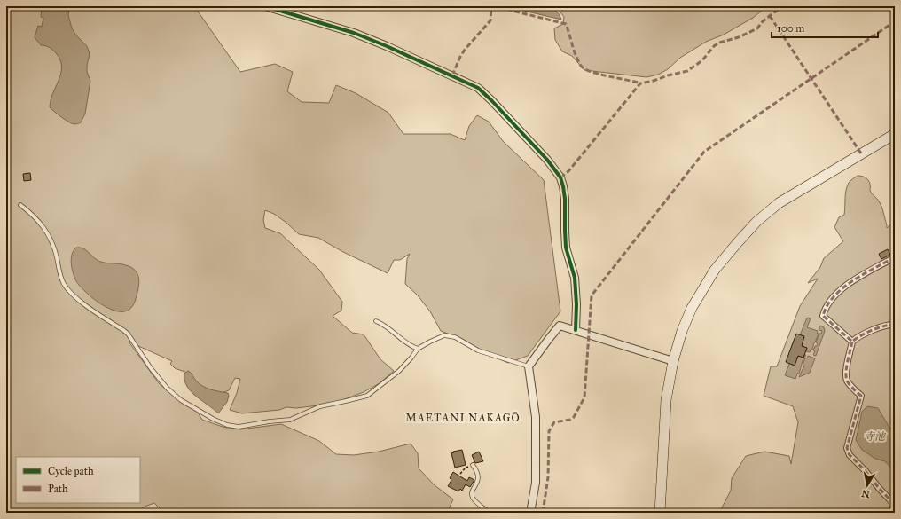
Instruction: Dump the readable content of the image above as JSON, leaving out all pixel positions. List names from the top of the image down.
{
  "districts": ["MAETANI NAKAGŌ"],
  "water": ["寺池"],
  "legend": ["Cycle path", "Path"],
  "scale_bar": "100 m",
  "north": "bottom"
}
